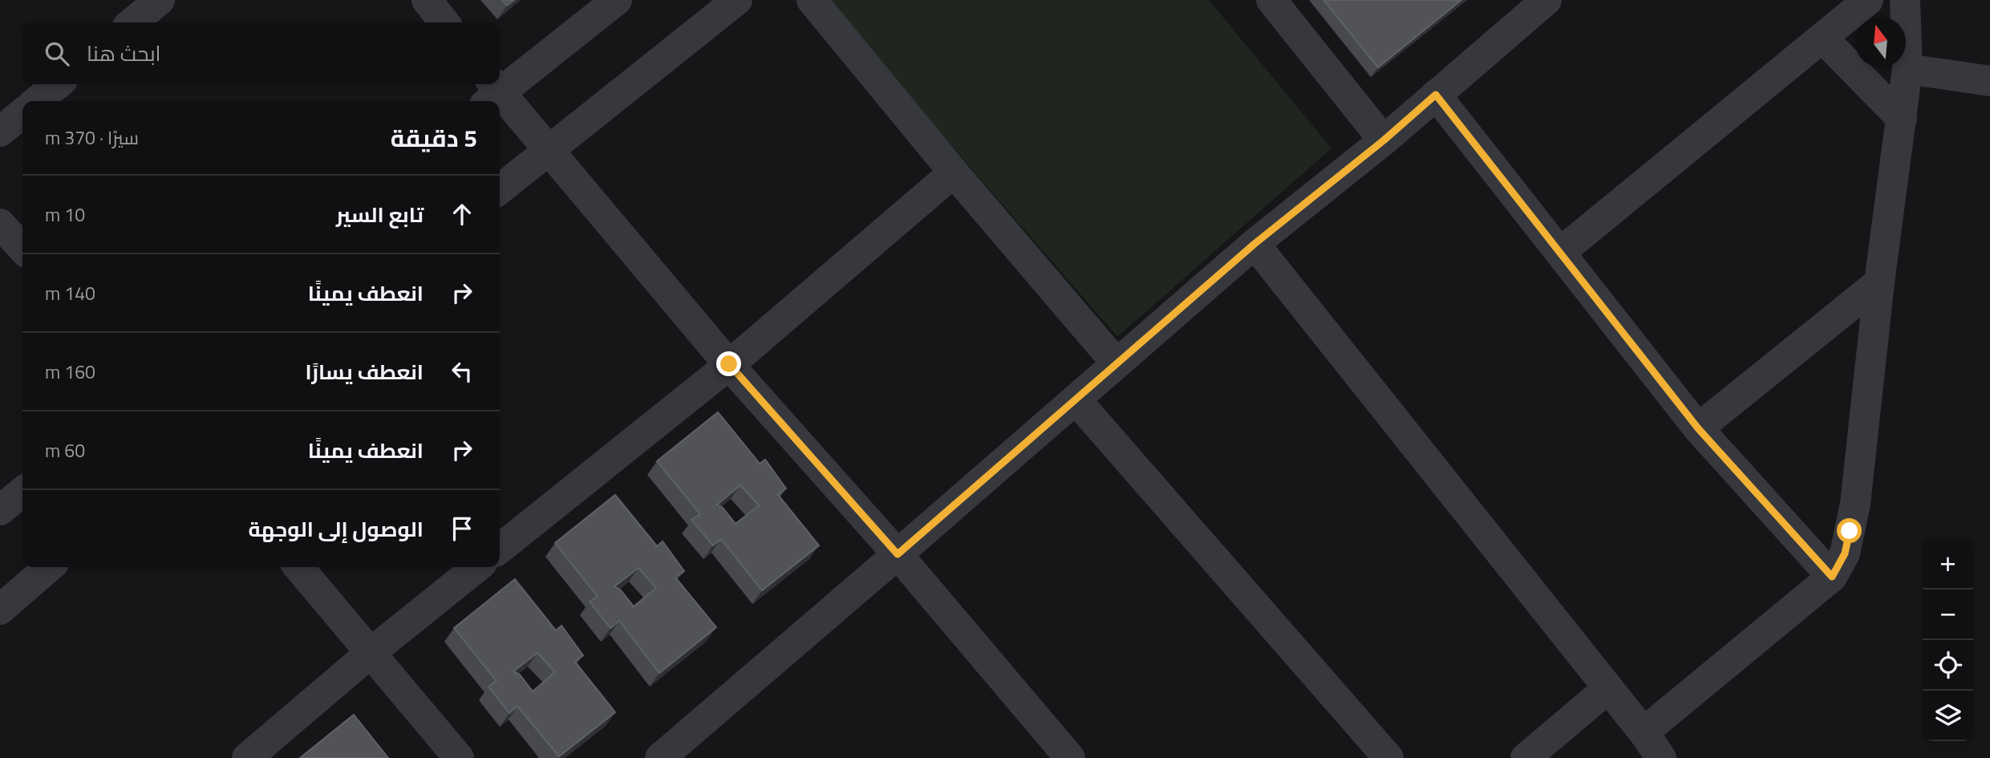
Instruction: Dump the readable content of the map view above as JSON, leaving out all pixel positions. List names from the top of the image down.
{
  "north": "top",
  "page": {
    "search": "ابحث هنا",
    "heading": ["5 دقيقة", "سيرًا · 370 m"],
    "list": [
      ["تابع السير", "10 m"],
      ["انعطف يمينًا", "140 m"],
      ["انعطف يسارًا", "160 m"],
      ["انعطف يمينًا", "60 m"],
      "الوصول إلى الوجهة"
    ],
    "map_buttons": ["+", "−"]
  }
}
